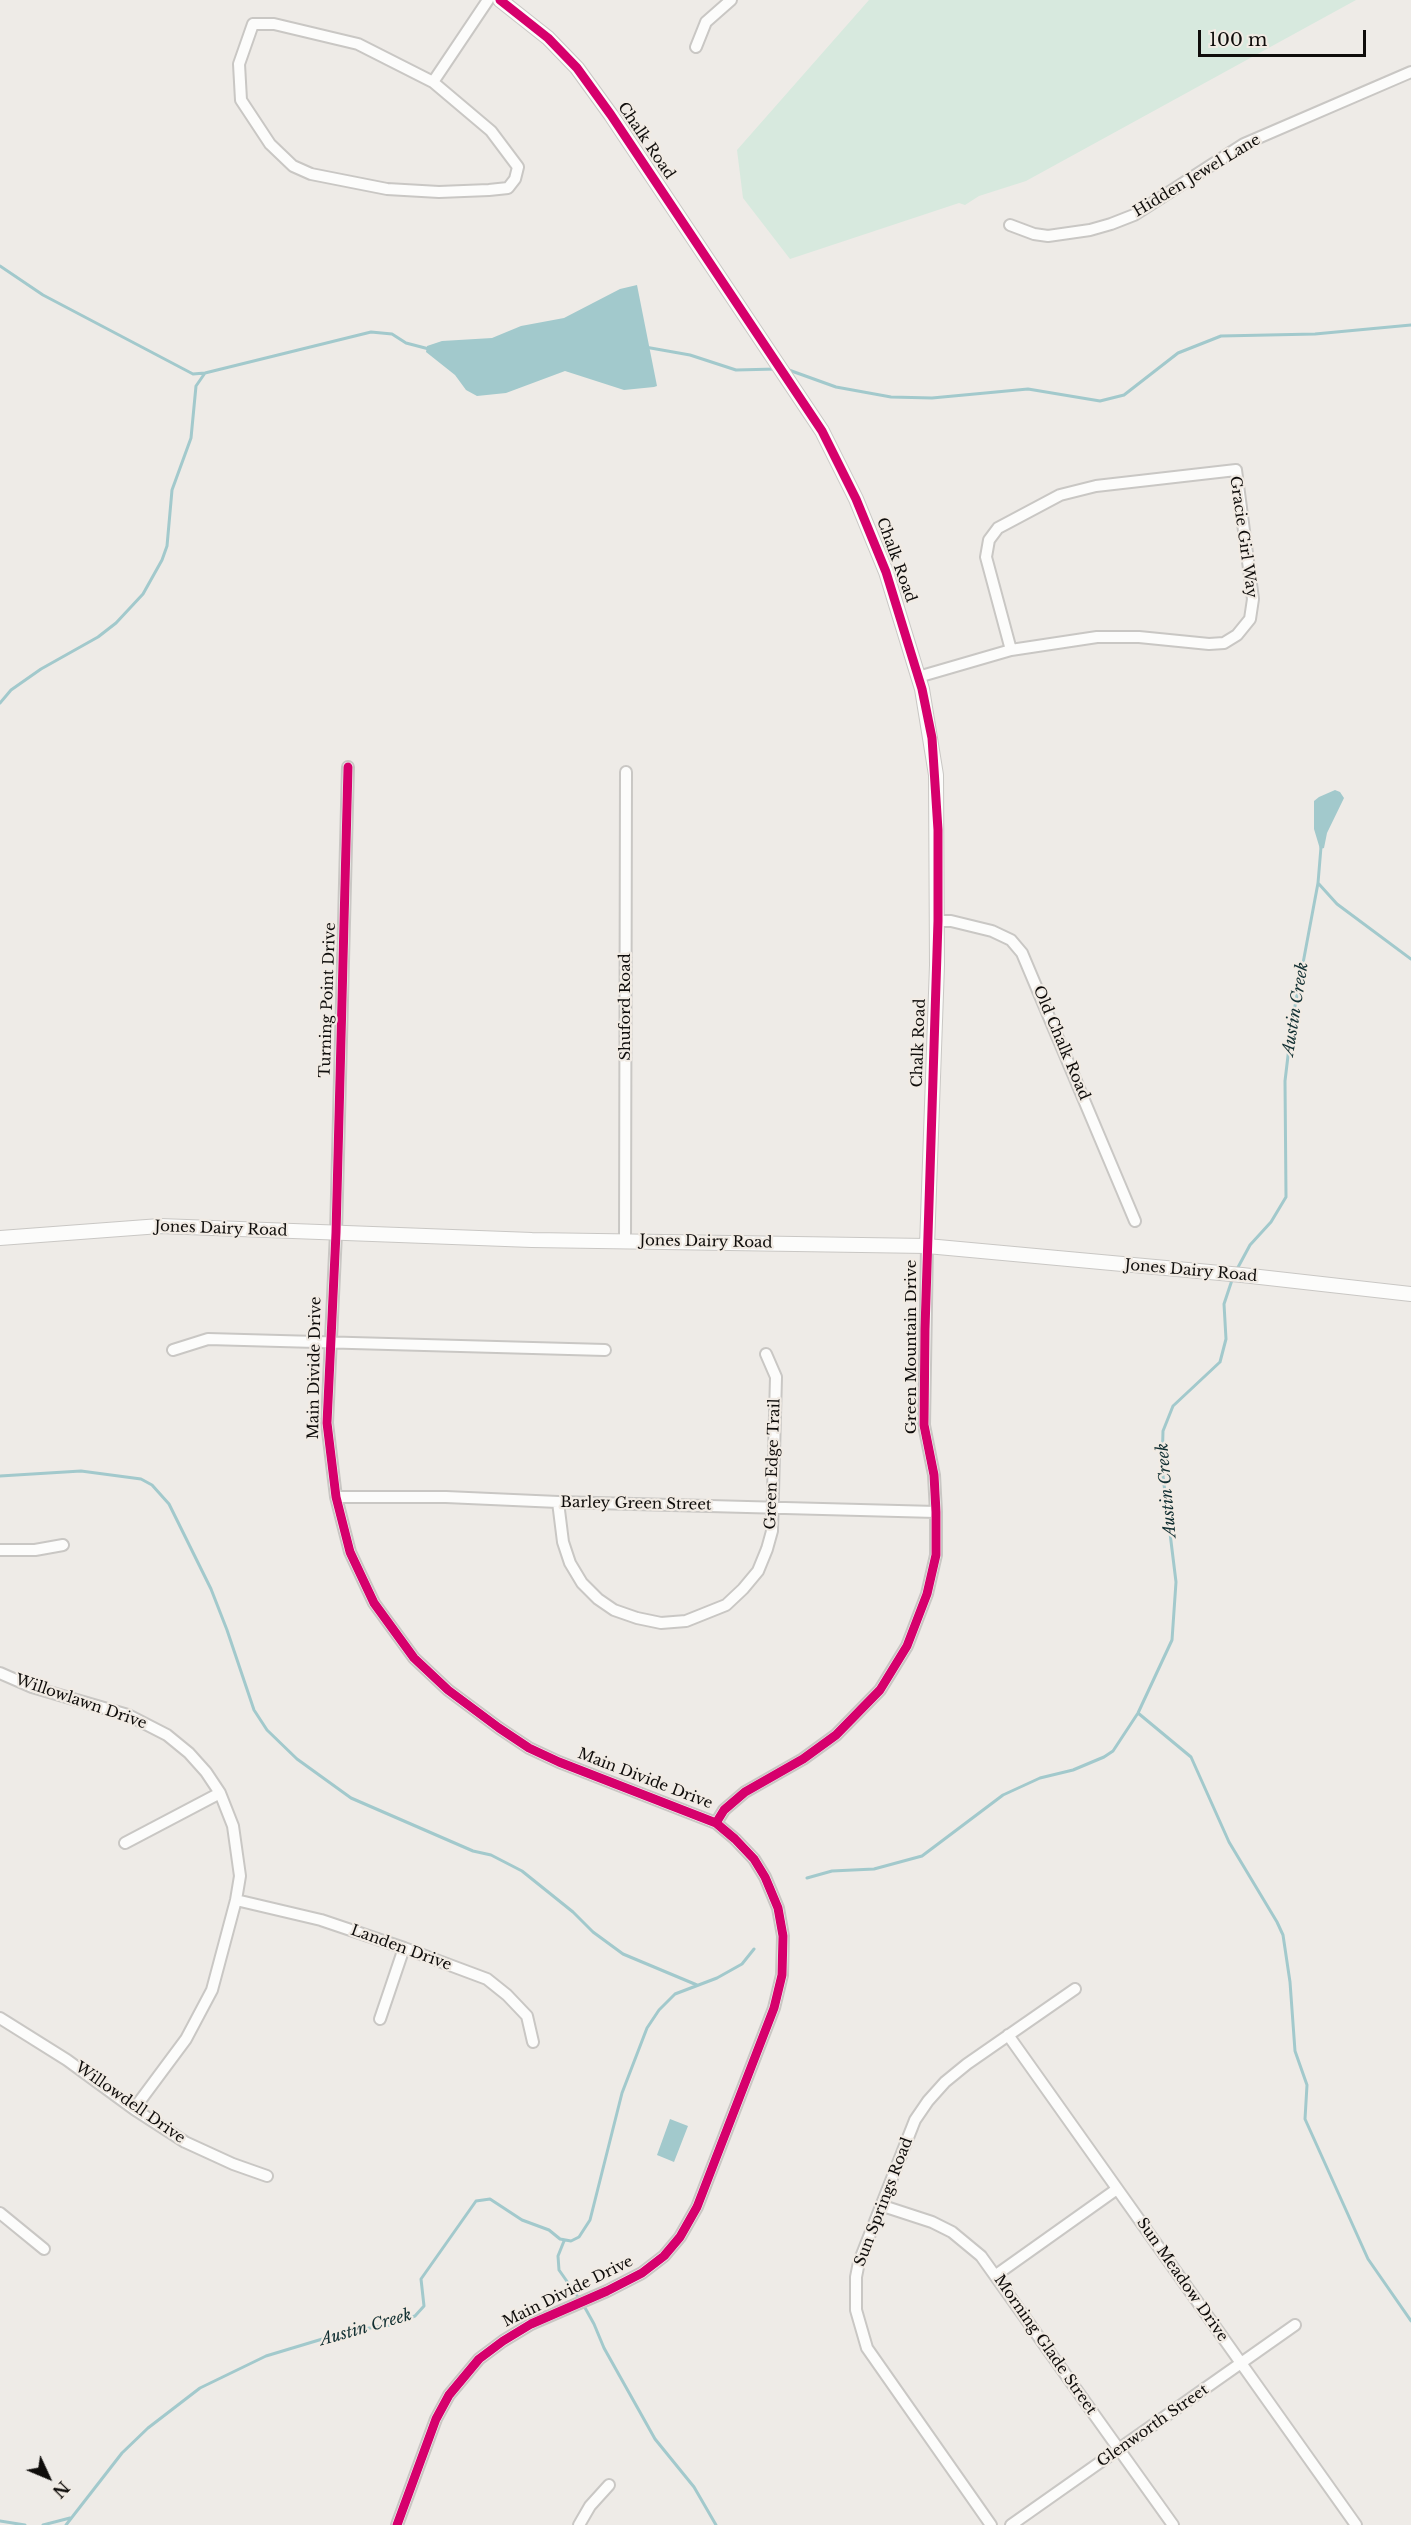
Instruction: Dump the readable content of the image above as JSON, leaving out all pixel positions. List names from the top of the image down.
{
  "streets": {
    "street": [
      "Chalk Road",
      "Hidden Jewel Lane",
      "Gracie Girl Way",
      "Turning Point Drive",
      "Shuford Road",
      "Old Chalk Road",
      "Jones Dairy Road",
      "Green Mountain Drive",
      "Main Divide Drive",
      "Green Edge Trail",
      "Barley Green Street",
      "Willowlawn Drive",
      "Landen Drive",
      "Willowdell Drive",
      "Sun Springs Road",
      "Sun Meadow Drive",
      "Morning Glade Street",
      "Glenworth Street"
    ]
  },
  "crossings": [
    ["Chalk Road", "Gracie Girl Way"],
    ["Chalk Road", "Old Chalk Road"],
    ["Chalk Road", "Jones Dairy Road"],
    ["Chalk Road", "Green Mountain Drive"],
    ["Turning Point Drive", "Jones Dairy Road"],
    ["Turning Point Drive", "Main Divide Drive"],
    ["Shuford Road", "Jones Dairy Road"],
    ["Jones Dairy Road", "Green Mountain Drive"],
    ["Jones Dairy Road", "Main Divide Drive"],
    ["Green Mountain Drive", "Main Divide Drive"],
    ["Green Mountain Drive", "Barley Green Street"],
    ["Main Divide Drive", "Barley Green Street"],
    ["Green Edge Trail", "Barley Green Street"],
    ["Willowlawn Drive", "Landen Drive"],
    ["Willowlawn Drive", "Willowdell Drive"],
    ["Sun Springs Road", "Sun Meadow Drive"],
    ["Sun Springs Road", "Morning Glade Street"],
    ["Sun Meadow Drive", "Glenworth Street"],
    ["Morning Glade Street", "Glenworth Street"]
  ],
  "water": ["Austin Creek"],
  "scale_bar": "100 m",
  "north": "bottom right"
}
